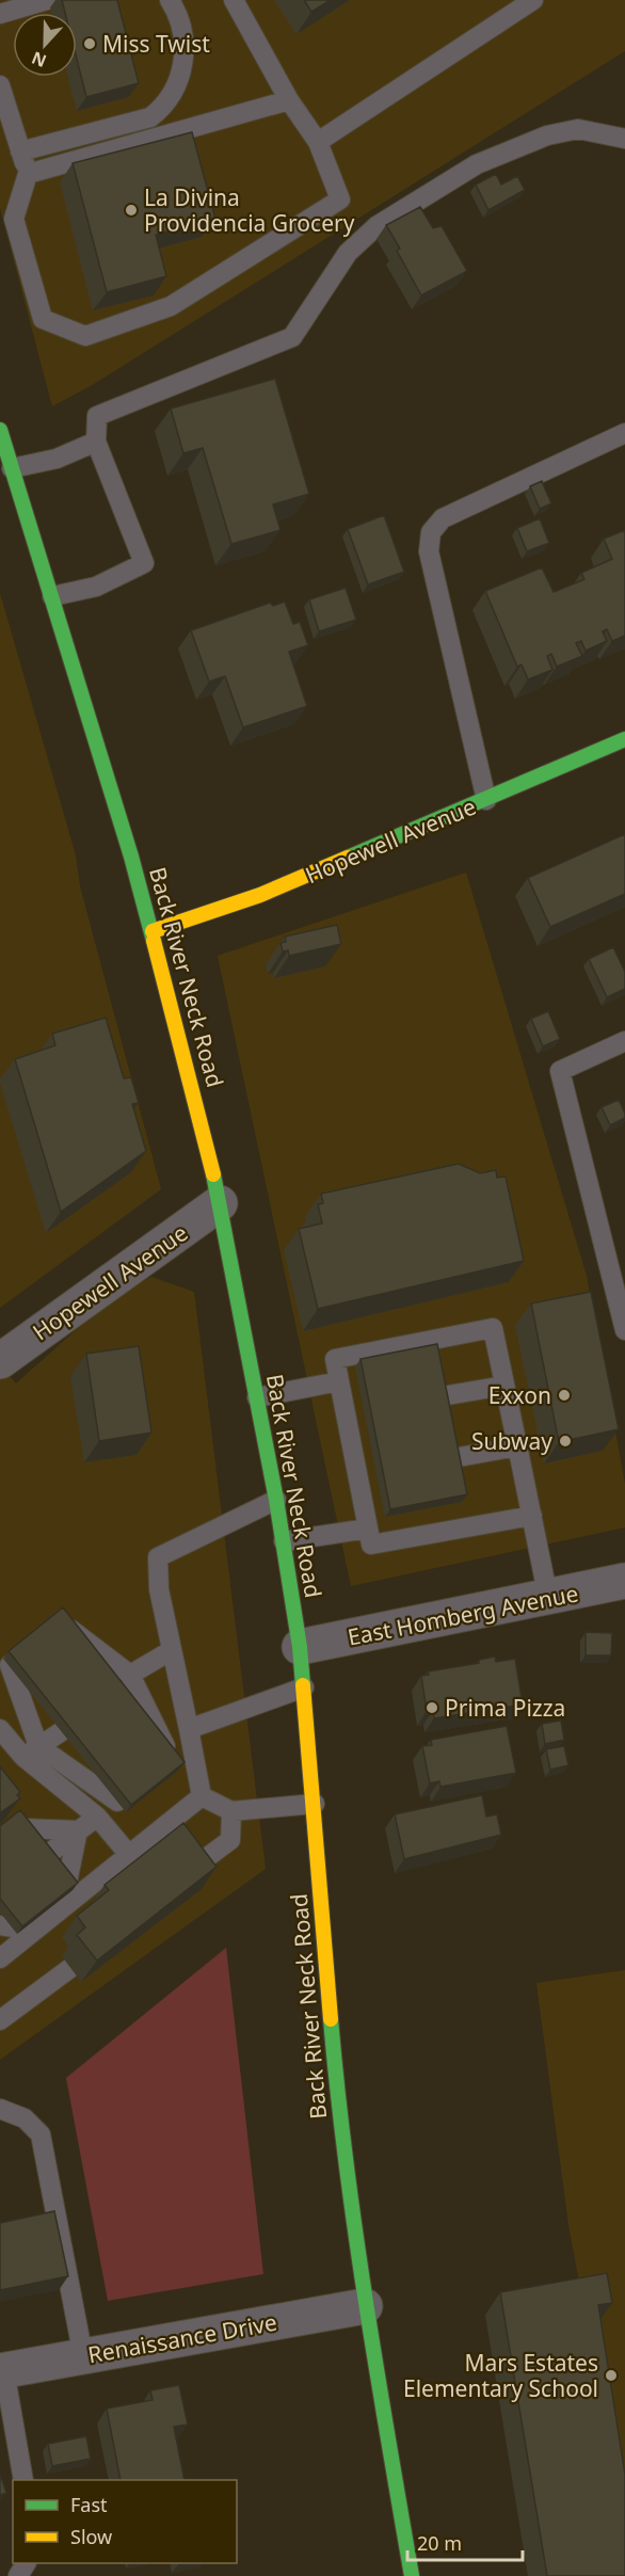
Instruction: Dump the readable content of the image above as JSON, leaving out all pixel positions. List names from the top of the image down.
{
  "streets": {
    "street": [
      "Hopewell Avenue",
      "Back River Neck Road",
      "East Homberg Avenue",
      "Renaissance Drive"
    ]
  },
  "crossings": [
    ["Hopewell Avenue", "Back River Neck Road"],
    ["Back River Neck Road", "East Homberg Avenue"],
    ["Back River Neck Road", "Renaissance Drive"]
  ],
  "places": [
    "Miss Twist",
    "La Divina Providencia Grocery",
    "Exxon",
    "Subway",
    "Prima Pizza",
    "Mars Estates Elementary School"
  ],
  "legend": ["Fast", "Slow"],
  "scale_bar": "20 m",
  "north": "bottom"
}
